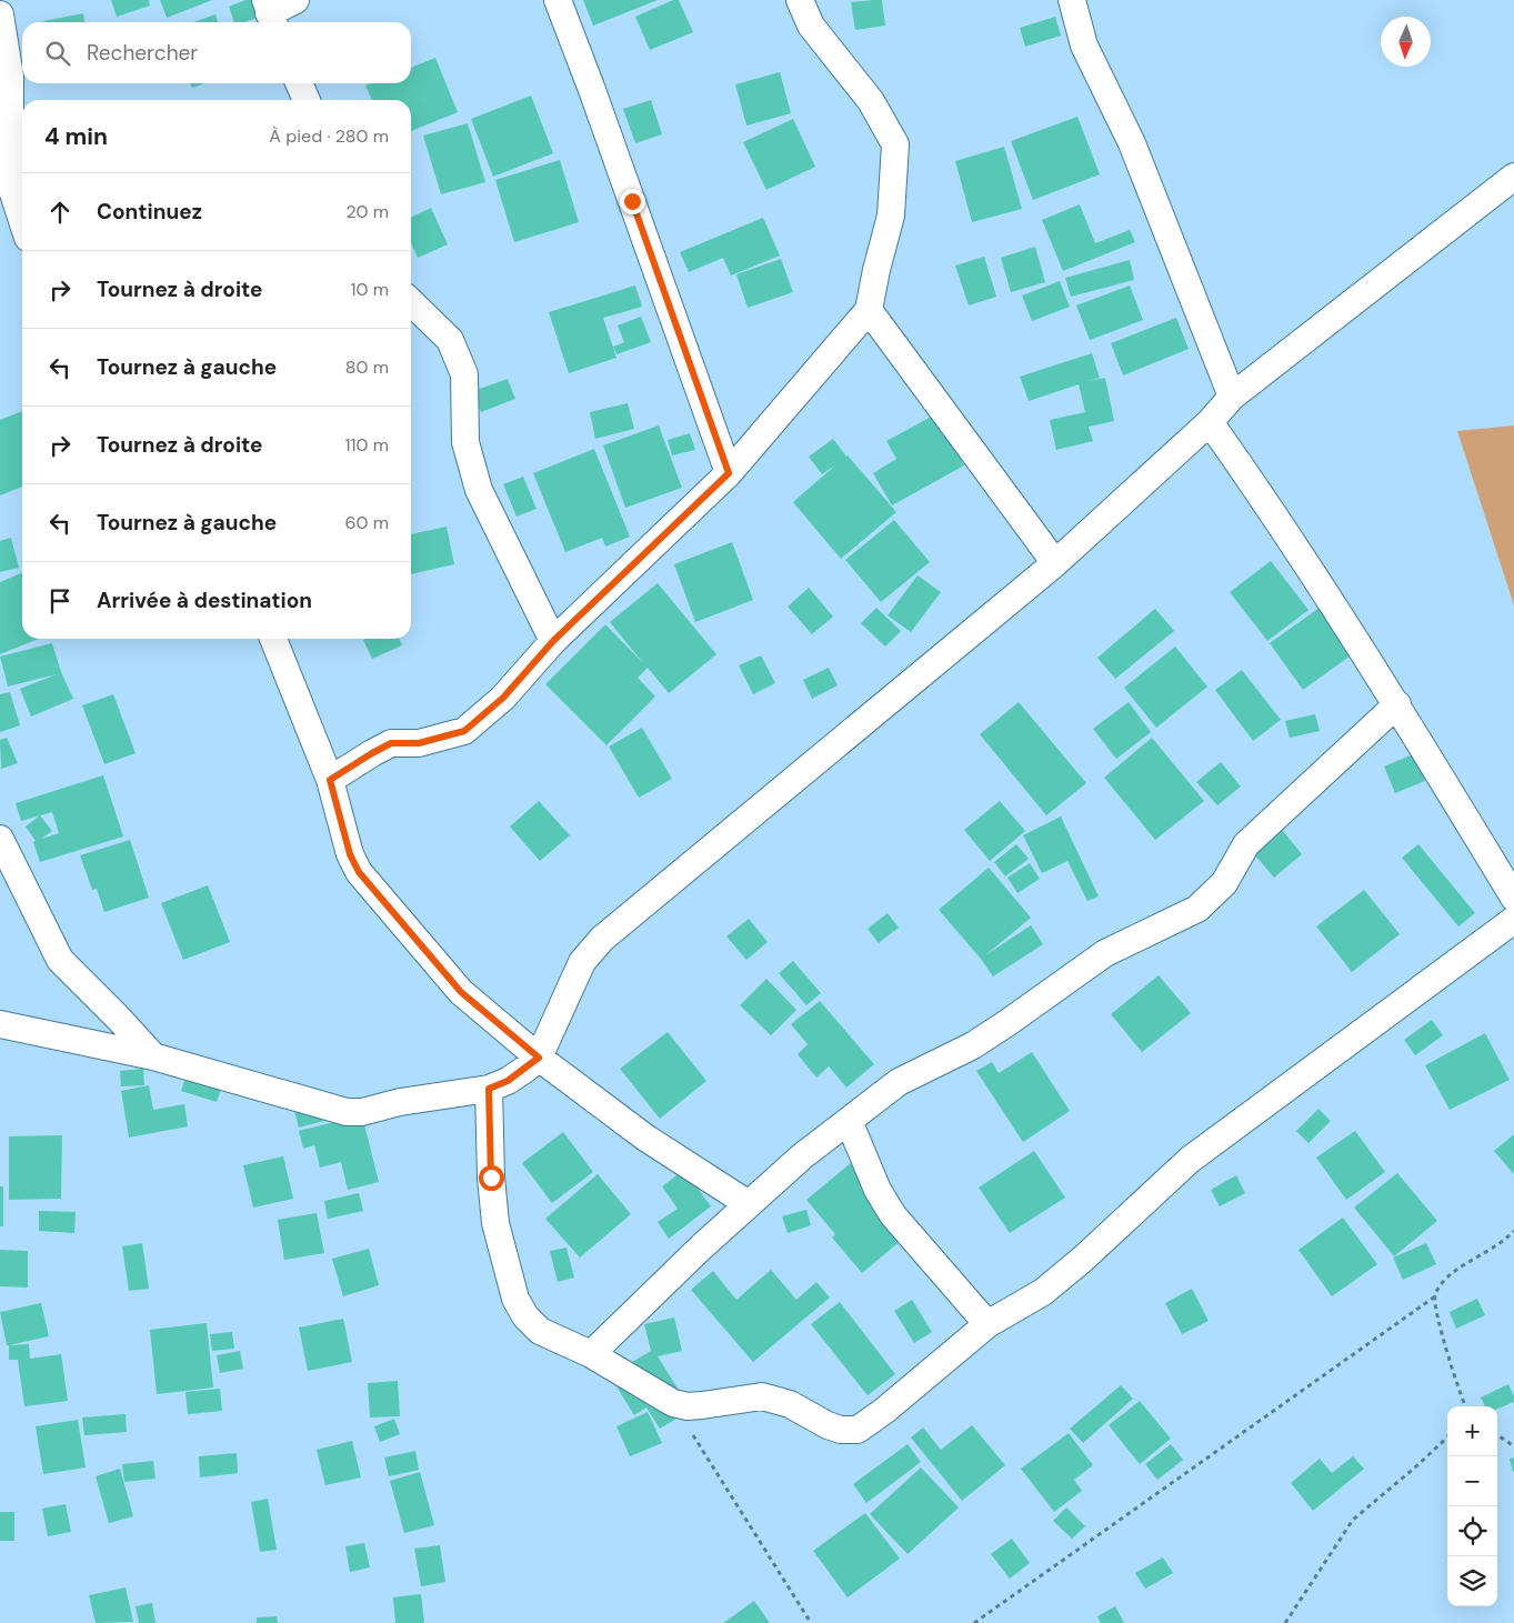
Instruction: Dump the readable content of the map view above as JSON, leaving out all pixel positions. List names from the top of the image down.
{
  "north": "bottom",
  "page": {
    "search": "Rechercher",
    "heading": ["4 min", "À pied · 280 m"],
    "list": [
      ["Continuez", "20 m"],
      ["Tournez à droite", "10 m"],
      ["Tournez à gauche", "80 m"],
      ["Tournez à droite", "110 m"],
      ["Tournez à gauche", "60 m"],
      "Arrivée à destination"
    ],
    "map_buttons": ["+", "−"]
  }
}
